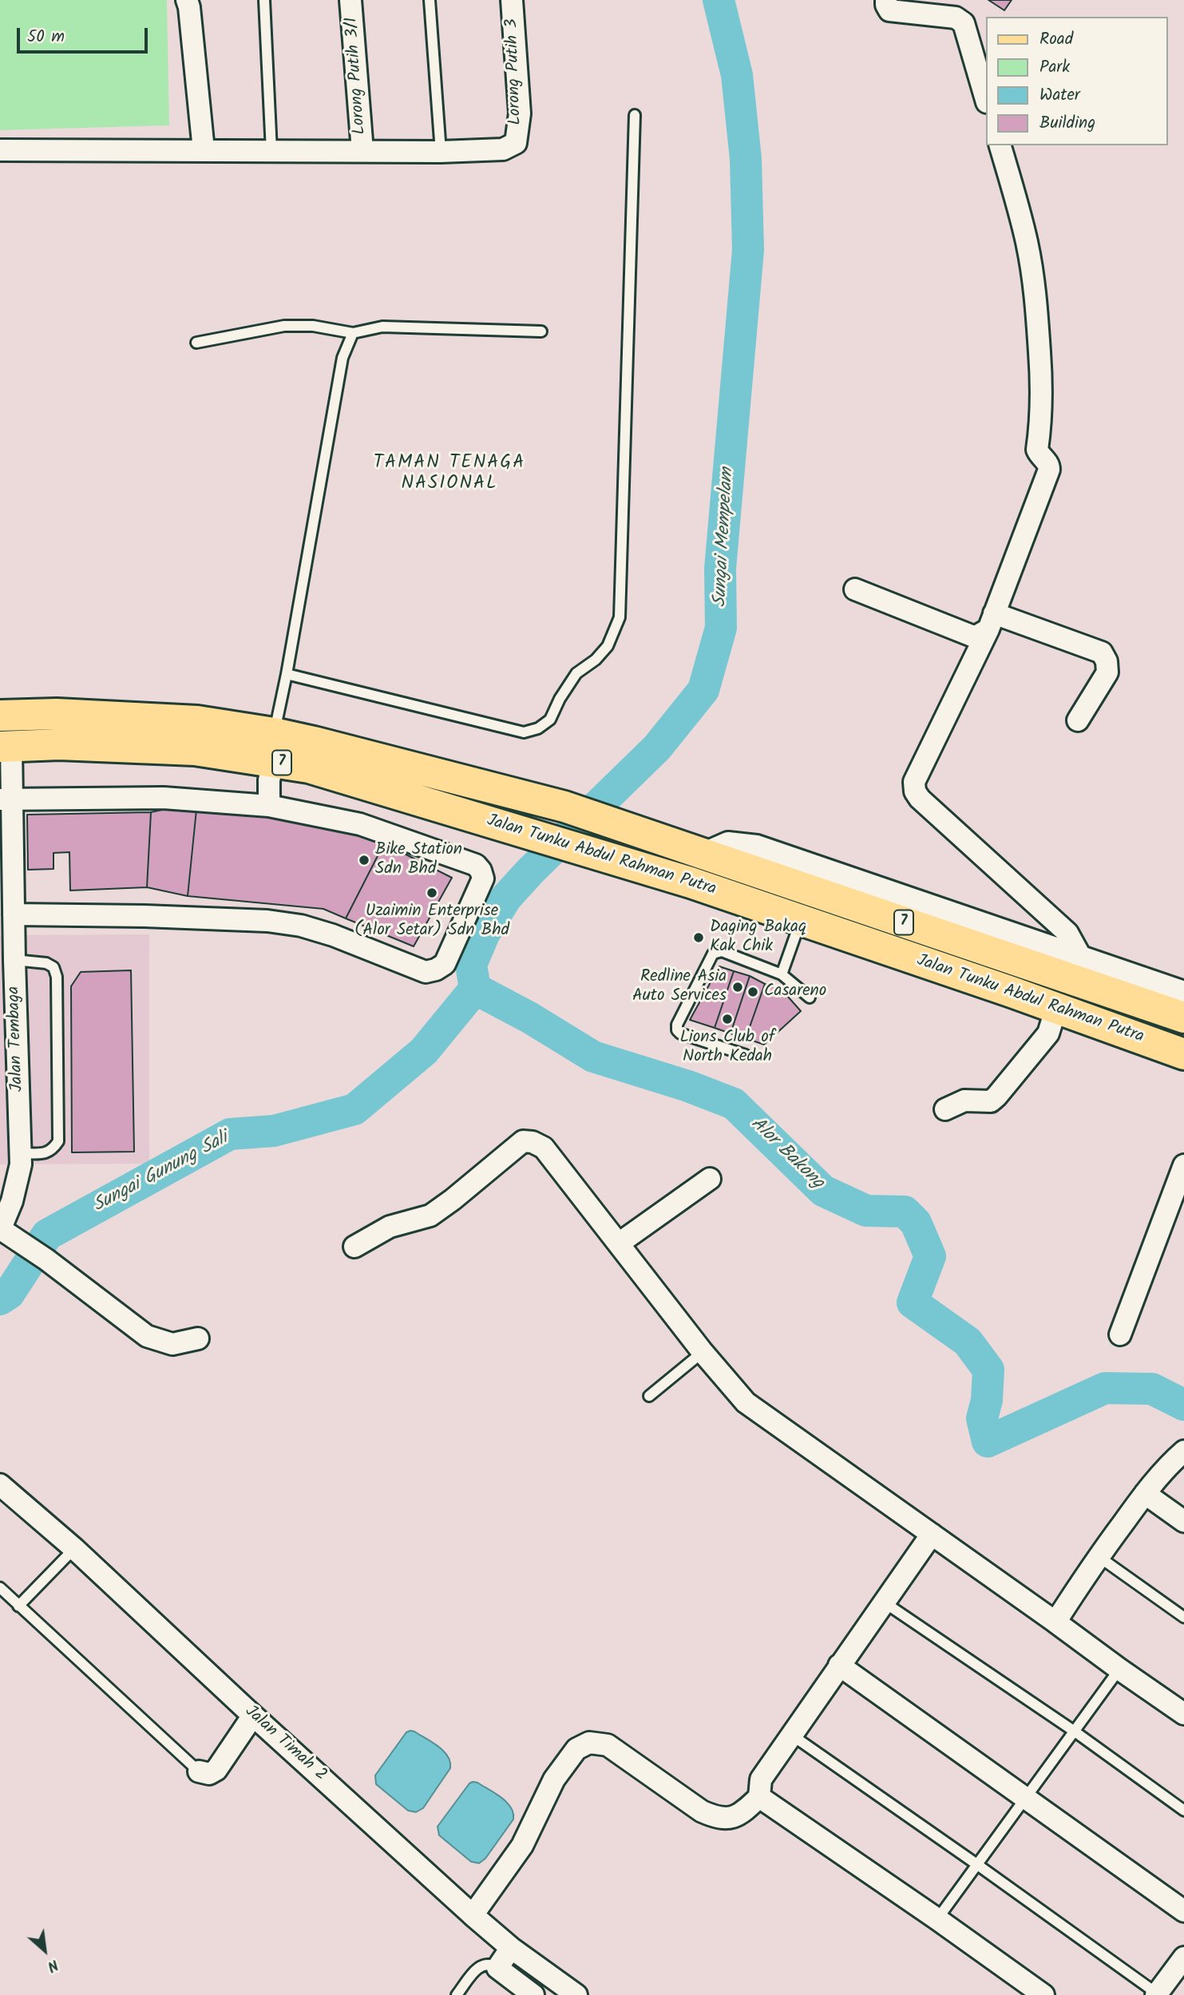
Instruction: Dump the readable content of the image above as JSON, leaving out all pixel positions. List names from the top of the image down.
{
  "streets": {
    "main road": ["7", "Jalan Tunku Abdul Rahman Putra"],
    "street": [
      "Lorong Putih 3",
      "Lorong Putih 3/1",
      "Jalan Tembaga",
      "Jalan Timah 2"
    ]
  },
  "crossings": [
    ["Jalan Tunku Abdul Rahman Putra", "Jalan Tembaga"]
  ],
  "districts": ["TAMAN TENAGA NASIONAL"],
  "water": ["Sungai Mempelam", "Alor Bakong", "Sungai Gunung Sali"],
  "places": [
    "Bike Station Sdn Bhd",
    "Uzaimin Enterprise (Alor Setar) Sdn Bhd",
    "Daging Bakaq Kak Chik",
    "Redline Asia Auto Services",
    "Casareno",
    "Lions Club of North Kedah"
  ],
  "legend": [
    "Road",
    "Park",
    "Water",
    "Building"
  ],
  "scale_bar": "50 m",
  "north": "bottom right"
}
